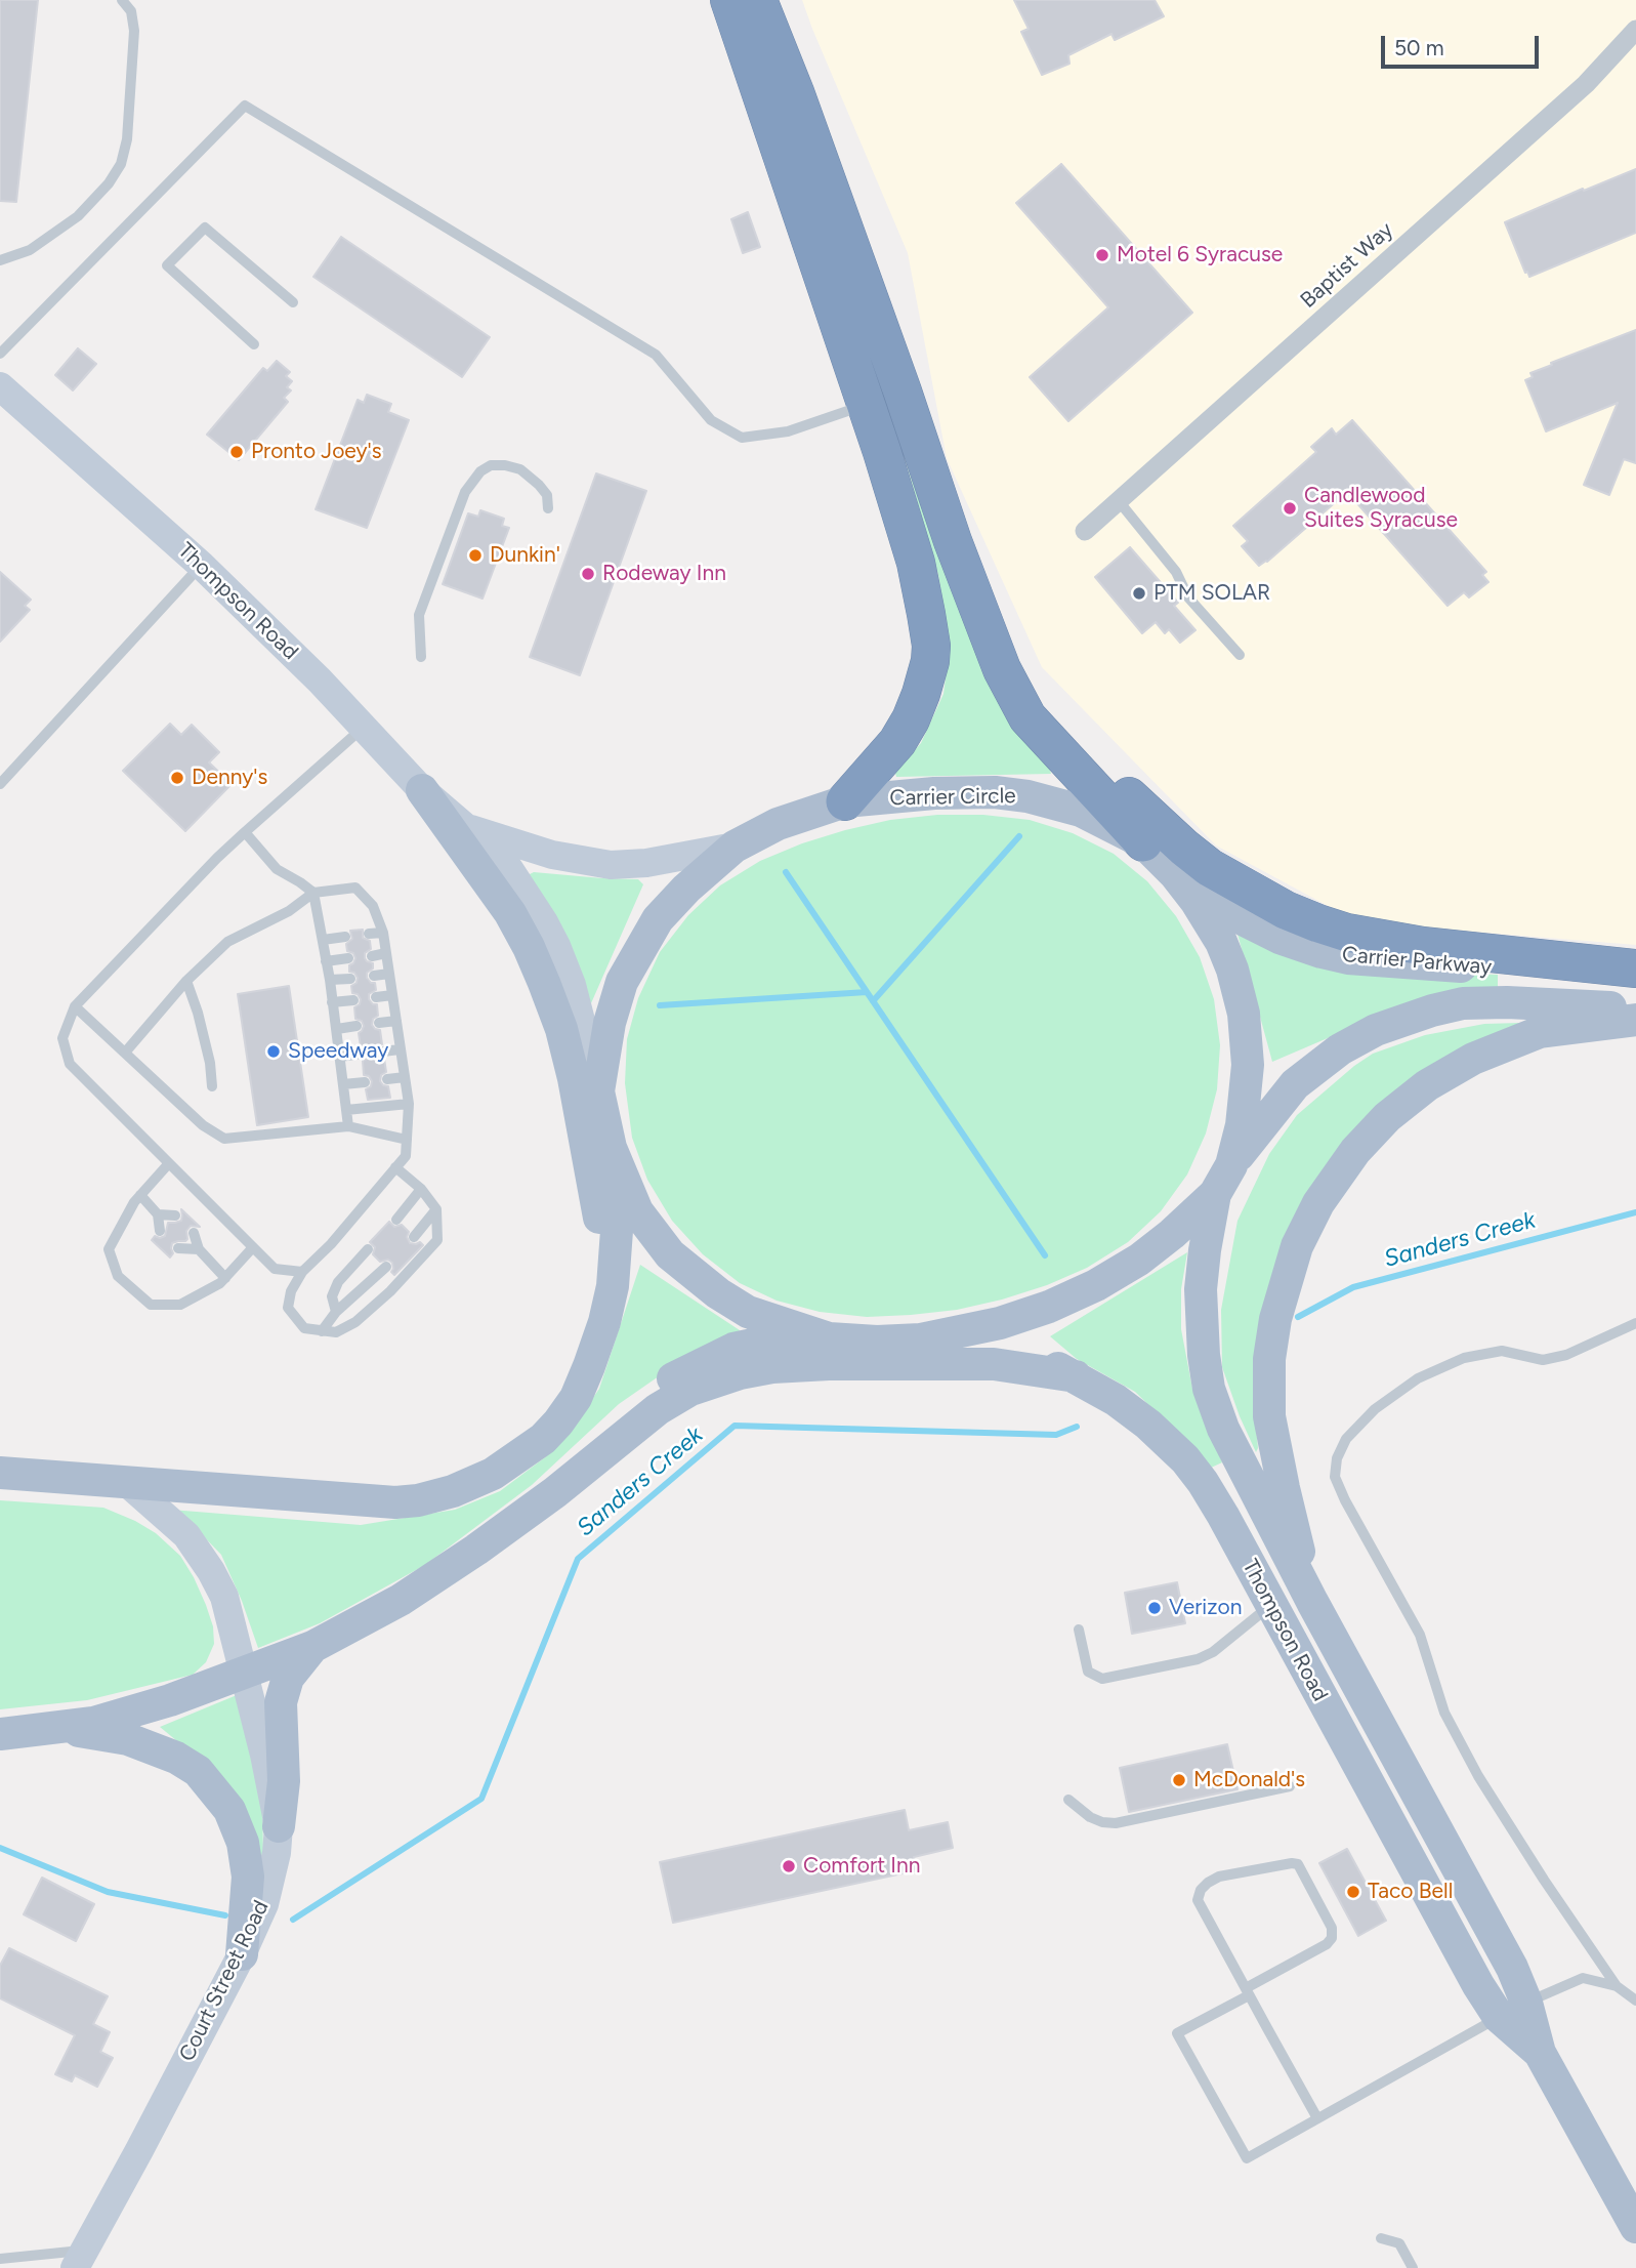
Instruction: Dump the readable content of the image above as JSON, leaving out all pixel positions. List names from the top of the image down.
{
  "streets": {
    "main road": ["Thompson Road", "Carrier Circle", "Carrier Parkway"],
    "street": ["Baptist Way", "Court Street Road"]
  },
  "crossings": [
    ["Thompson Road", "Carrier Circle"],
    ["Carrier Circle", "Carrier Parkway"]
  ],
  "water": ["Sanders Creek"],
  "places": [
    "Motel 6 Syracuse",
    "Pronto Joey's",
    "Candlewood Suites Syracuse",
    "Dunkin'",
    "Rodeway Inn",
    "PTM SOLAR",
    "Denny's",
    "Speedway",
    "Verizon",
    "McDonald's",
    "Comfort Inn",
    "Taco Bell"
  ],
  "scale_bar": "50 m"
}
